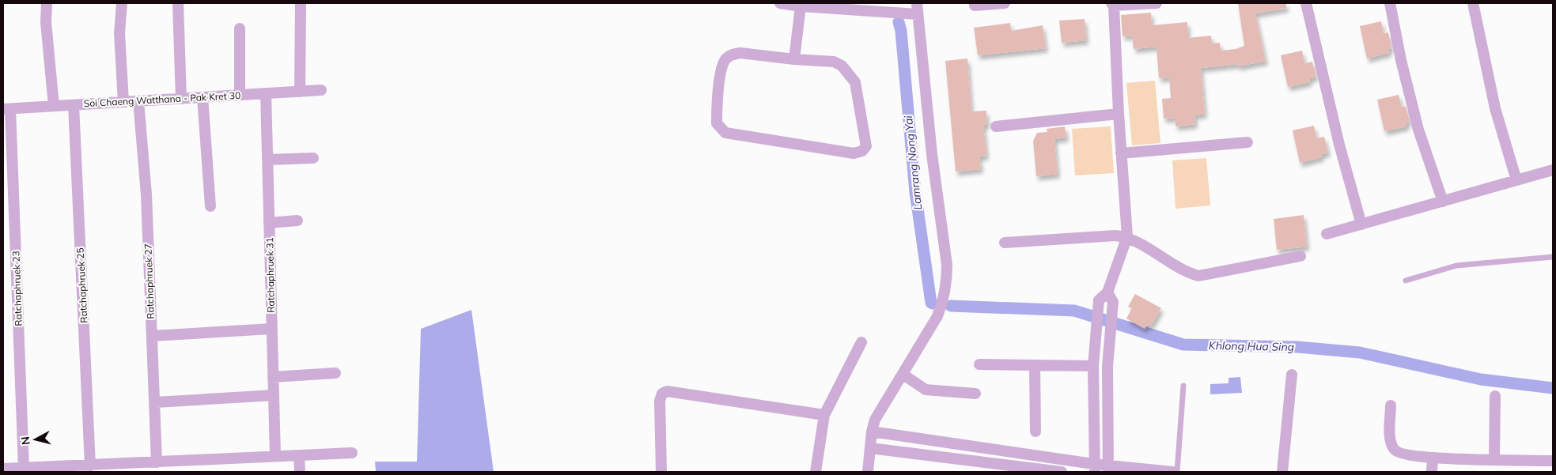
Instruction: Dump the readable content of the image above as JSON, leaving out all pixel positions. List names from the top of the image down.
{
  "streets": {
    "street": [
      "Soi Chaeng Watthana - Pak Kret 30",
      "Ratchaphruek 31",
      "Ratchaphruek 27",
      "Ratchaphruek 25",
      "Ratchaphruek 23"
    ]
  },
  "crossings": [
    ["Soi Chaeng Watthana - Pak Kret 30", "Ratchaphruek 31"],
    ["Soi Chaeng Watthana - Pak Kret 30", "Ratchaphruek 27"],
    ["Soi Chaeng Watthana - Pak Kret 30", "Ratchaphruek 25"],
    ["Soi Chaeng Watthana - Pak Kret 30", "Ratchaphruek 23"]
  ],
  "water": ["Lamrang Nong Yai", "Khlong Hua Sing"],
  "north": "left"
}
